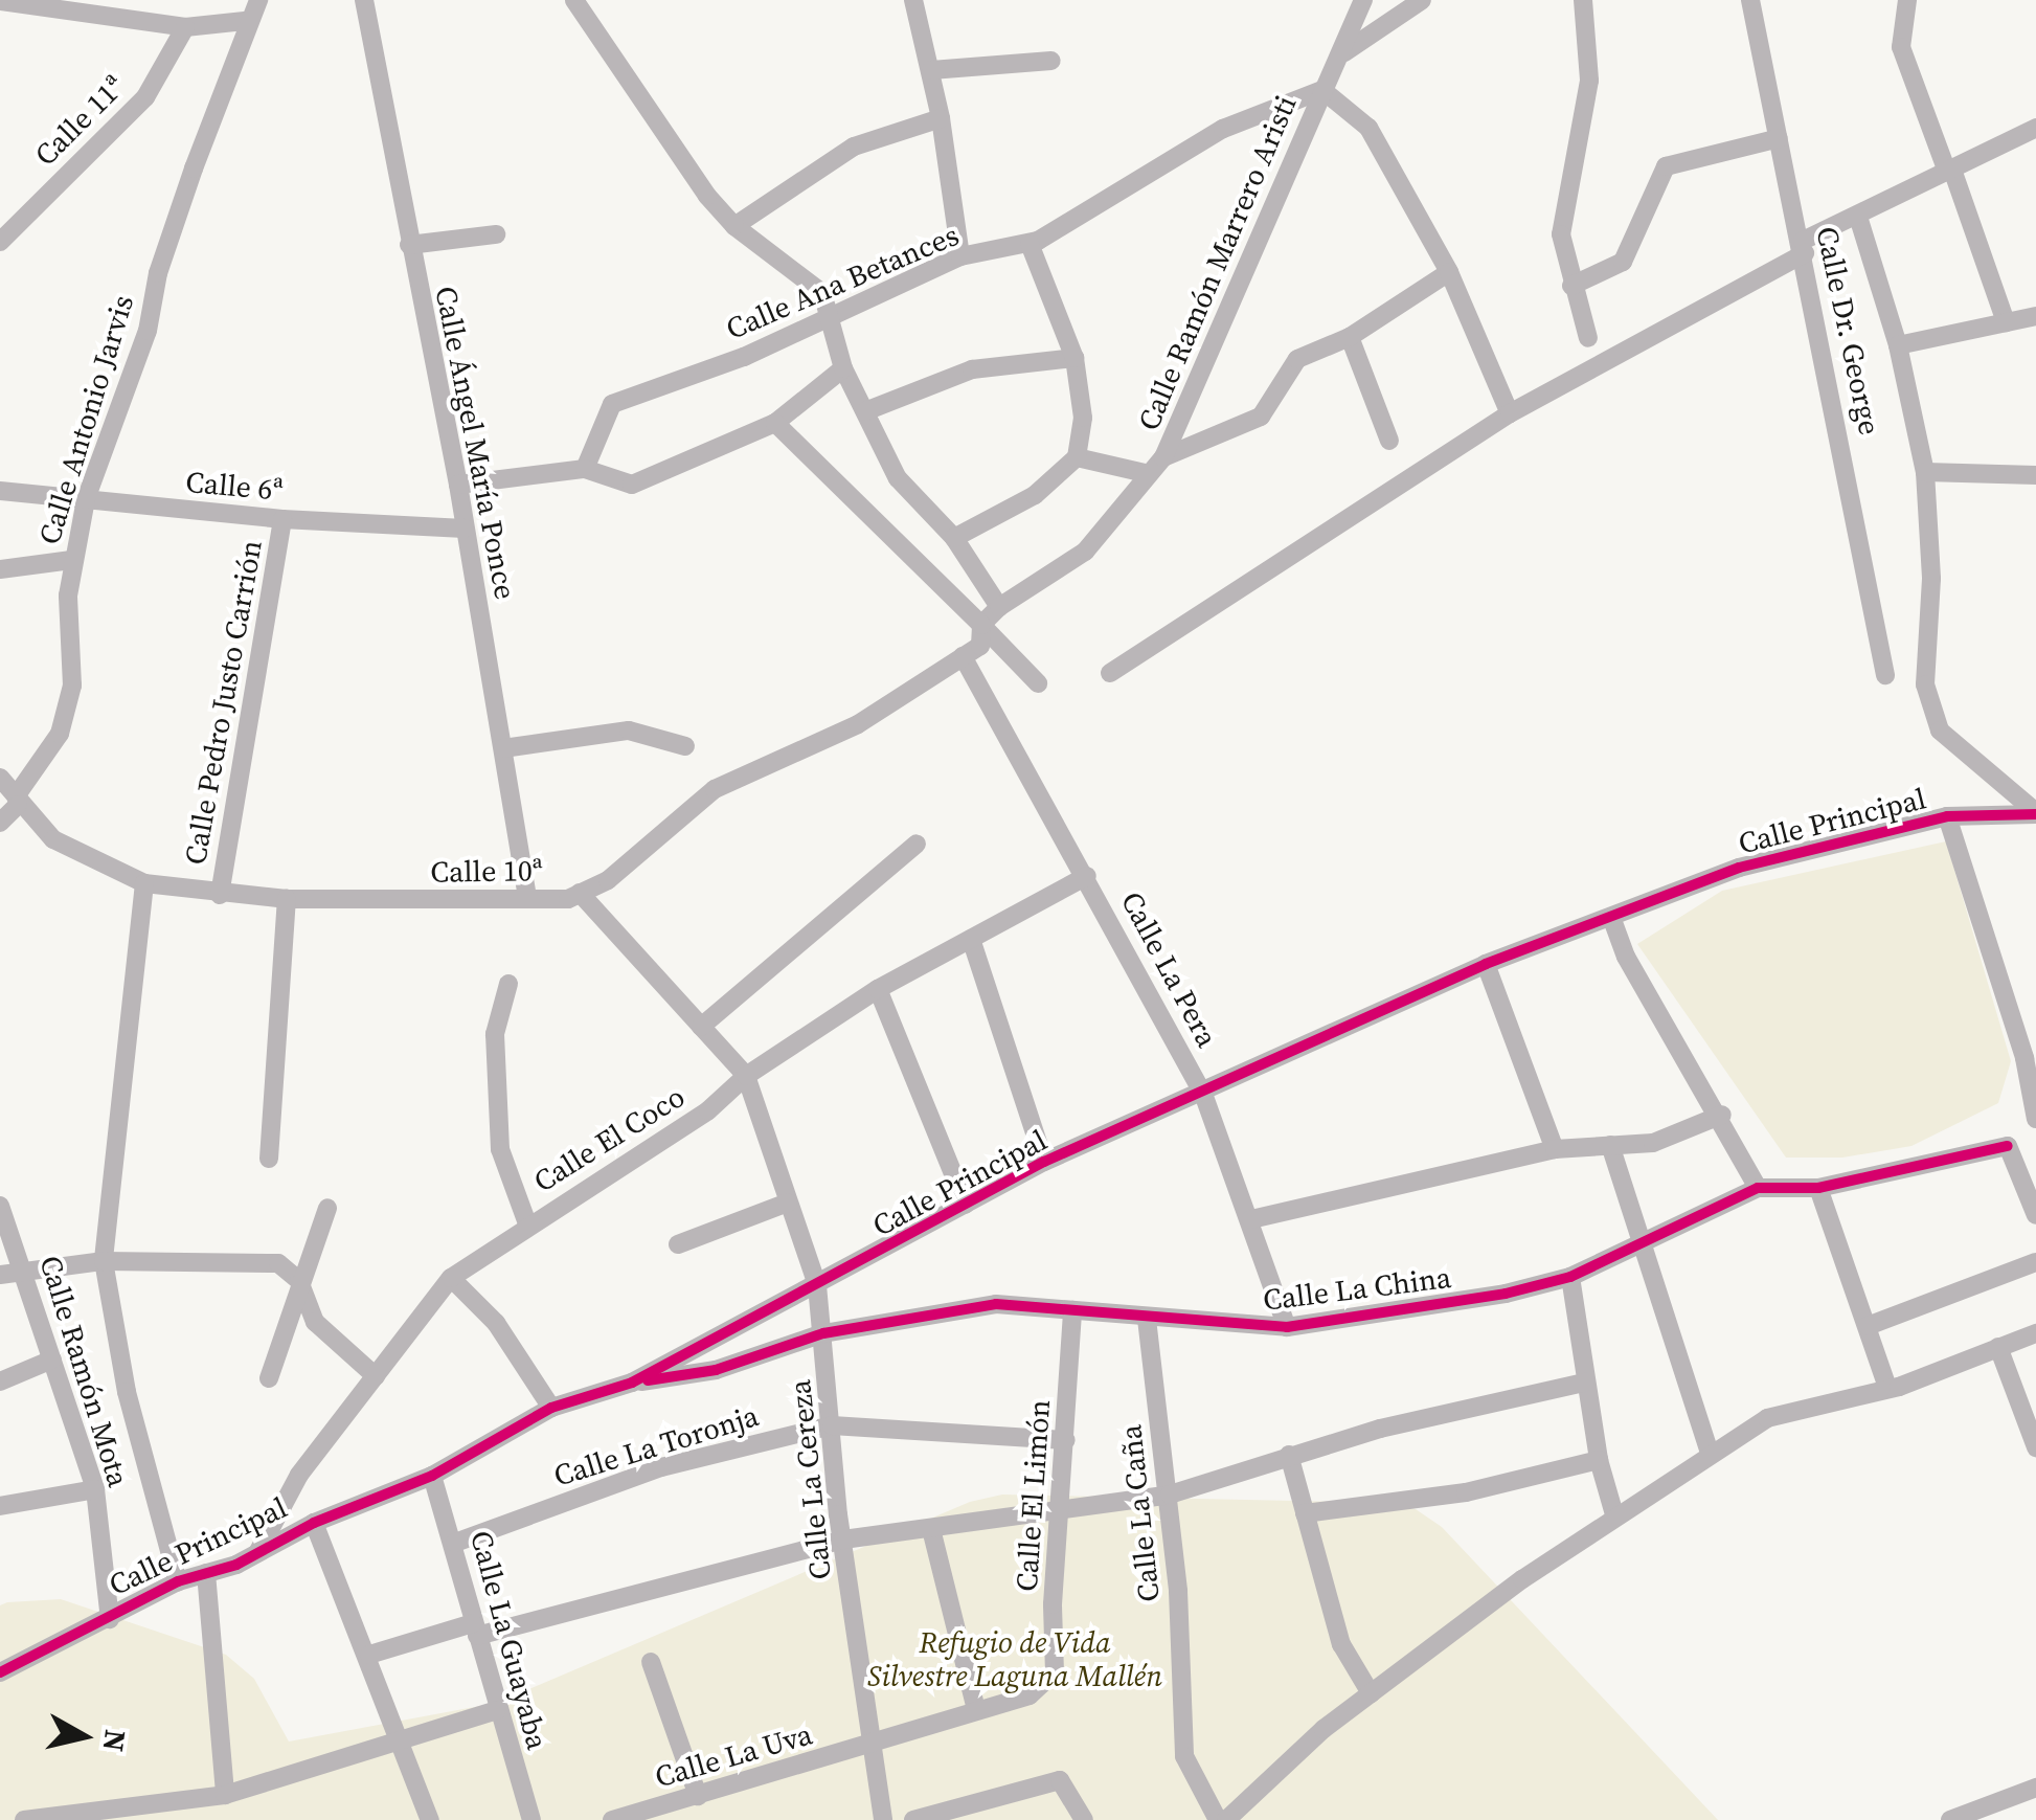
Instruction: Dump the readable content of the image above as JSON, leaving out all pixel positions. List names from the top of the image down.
{
  "streets": {
    "street": [
      "Calle 11ª",
      "Calle Ramón Marrero Aristi",
      "Calle Ana Betances",
      "Calle Dr. George",
      "Calle Antonio Jarvis",
      "Calle Ángel María Ponce",
      "Calle 6ª",
      "Calle Pedro Justo Carrión",
      "Calle Principal",
      "Calle 10ª",
      "Calle La Pera",
      "Calle El Coco",
      "Calle La China",
      "Calle Ramón Mota",
      "Calle La Toronja",
      "Calle La Cereza",
      "Calle El Limón",
      "Calle La Caña",
      "Calle La Guayaba",
      "Calle La Uva"
    ]
  },
  "crossings": [
    ["Calle Ramón Marrero Aristi", "Calle Ana Betances"],
    ["Calle Ramón Marrero Aristi", "Calle 10ª"],
    ["Calle Dr. George", "Calle Principal"],
    ["Calle Antonio Jarvis", "Calle 6ª"],
    ["Calle Antonio Jarvis", "Calle 10ª"],
    ["Calle Ángel María Ponce", "Calle 6ª"],
    ["Calle Ángel María Ponce", "Calle 10ª"],
    ["Calle 6ª", "Calle Pedro Justo Carrión"],
    ["Calle Pedro Justo Carrión", "Calle 10ª"],
    ["Calle Principal", "Calle La Pera"],
    ["Calle Principal", "Calle El Coco"],
    ["Calle Principal", "Calle La China"],
    ["Calle Principal", "Calle Ramón Mota"],
    ["Calle Principal", "Calle La Cereza"],
    ["Calle Principal", "Calle La Guayaba"],
    ["Calle 10ª", "Calle La Pera"],
    ["Calle 10ª", "Calle La Cereza"],
    ["Calle La Pera", "Calle El Coco"],
    ["Calle La Pera", "Calle La China"],
    ["Calle El Coco", "Calle La Cereza"],
    ["Calle La China", "Calle La Cereza"],
    ["Calle La China", "Calle El Limón"],
    ["Calle La China", "Calle La Caña"],
    ["Calle La Toronja", "Calle La Cereza"],
    ["Calle La Toronja", "Calle El Limón"],
    ["Calle La Toronja", "Calle La Guayaba"],
    ["Calle La Cereza", "Calle El Limón"],
    ["Calle La Cereza", "Calle La Uva"],
    ["Calle El Limón", "Calle La Uva"]
  ],
  "parks": ["Refugio de Vida Silvestre Laguna Mallén"],
  "north": "right"
}
